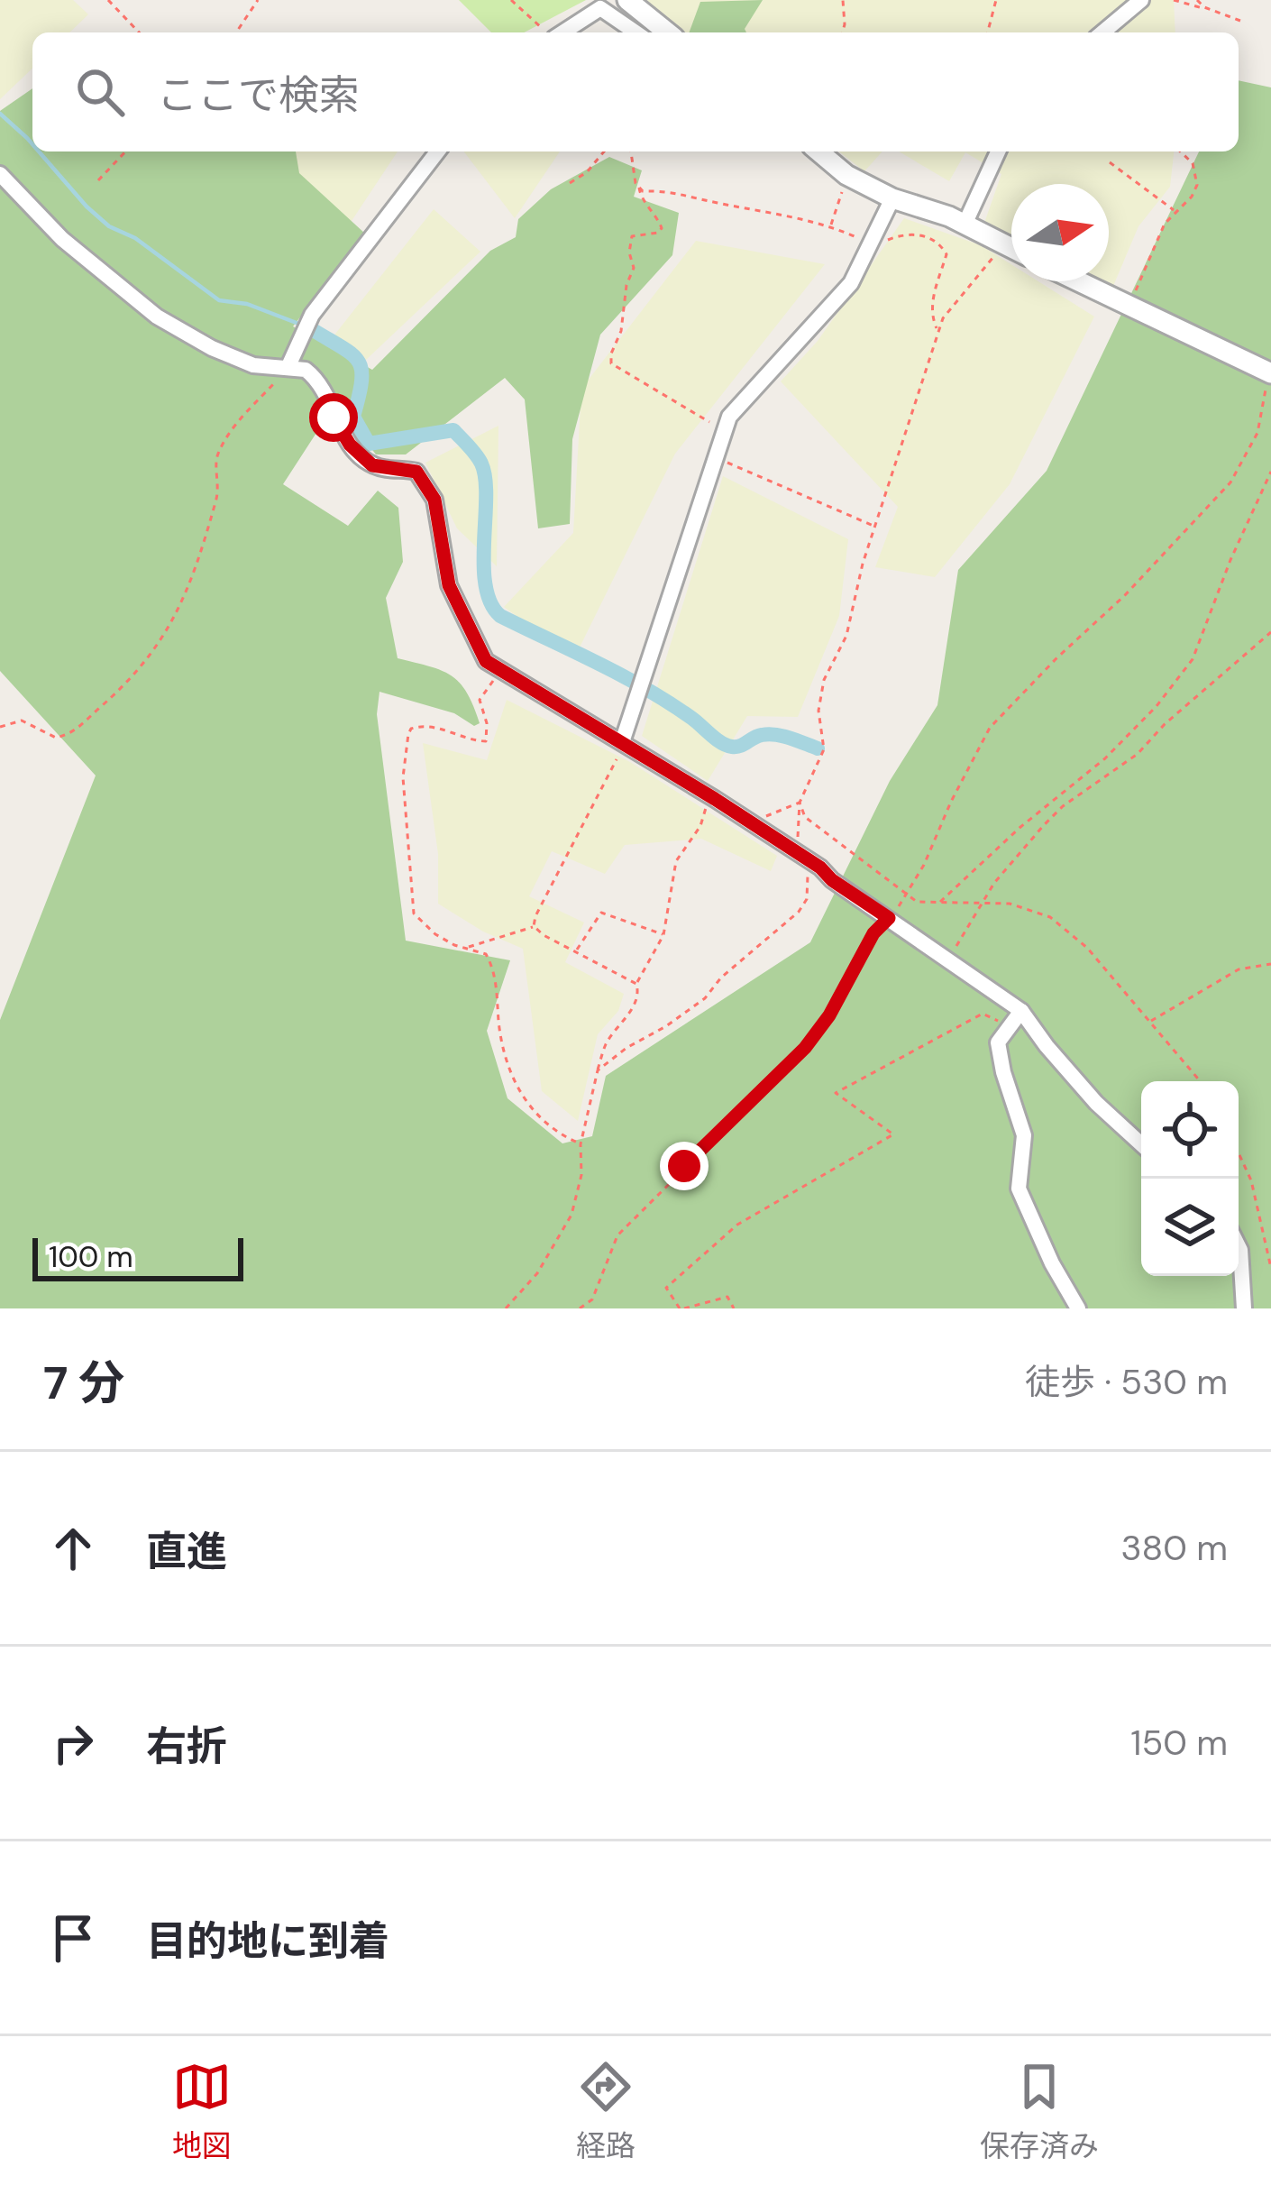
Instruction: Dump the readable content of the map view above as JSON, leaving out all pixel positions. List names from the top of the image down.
{
  "scale_bar": "100 m",
  "north": "right",
  "page": {
    "search": "ここで検索",
    "scale": "100 m",
    "heading": ["7 分", "徒歩 · 530 m"],
    "list": [
      ["直進", "380 m"],
      ["右折", "150 m"],
      "目的地に到着"
    ],
    "nav": ["地図", "経路", "保存済み"]
  }
}
